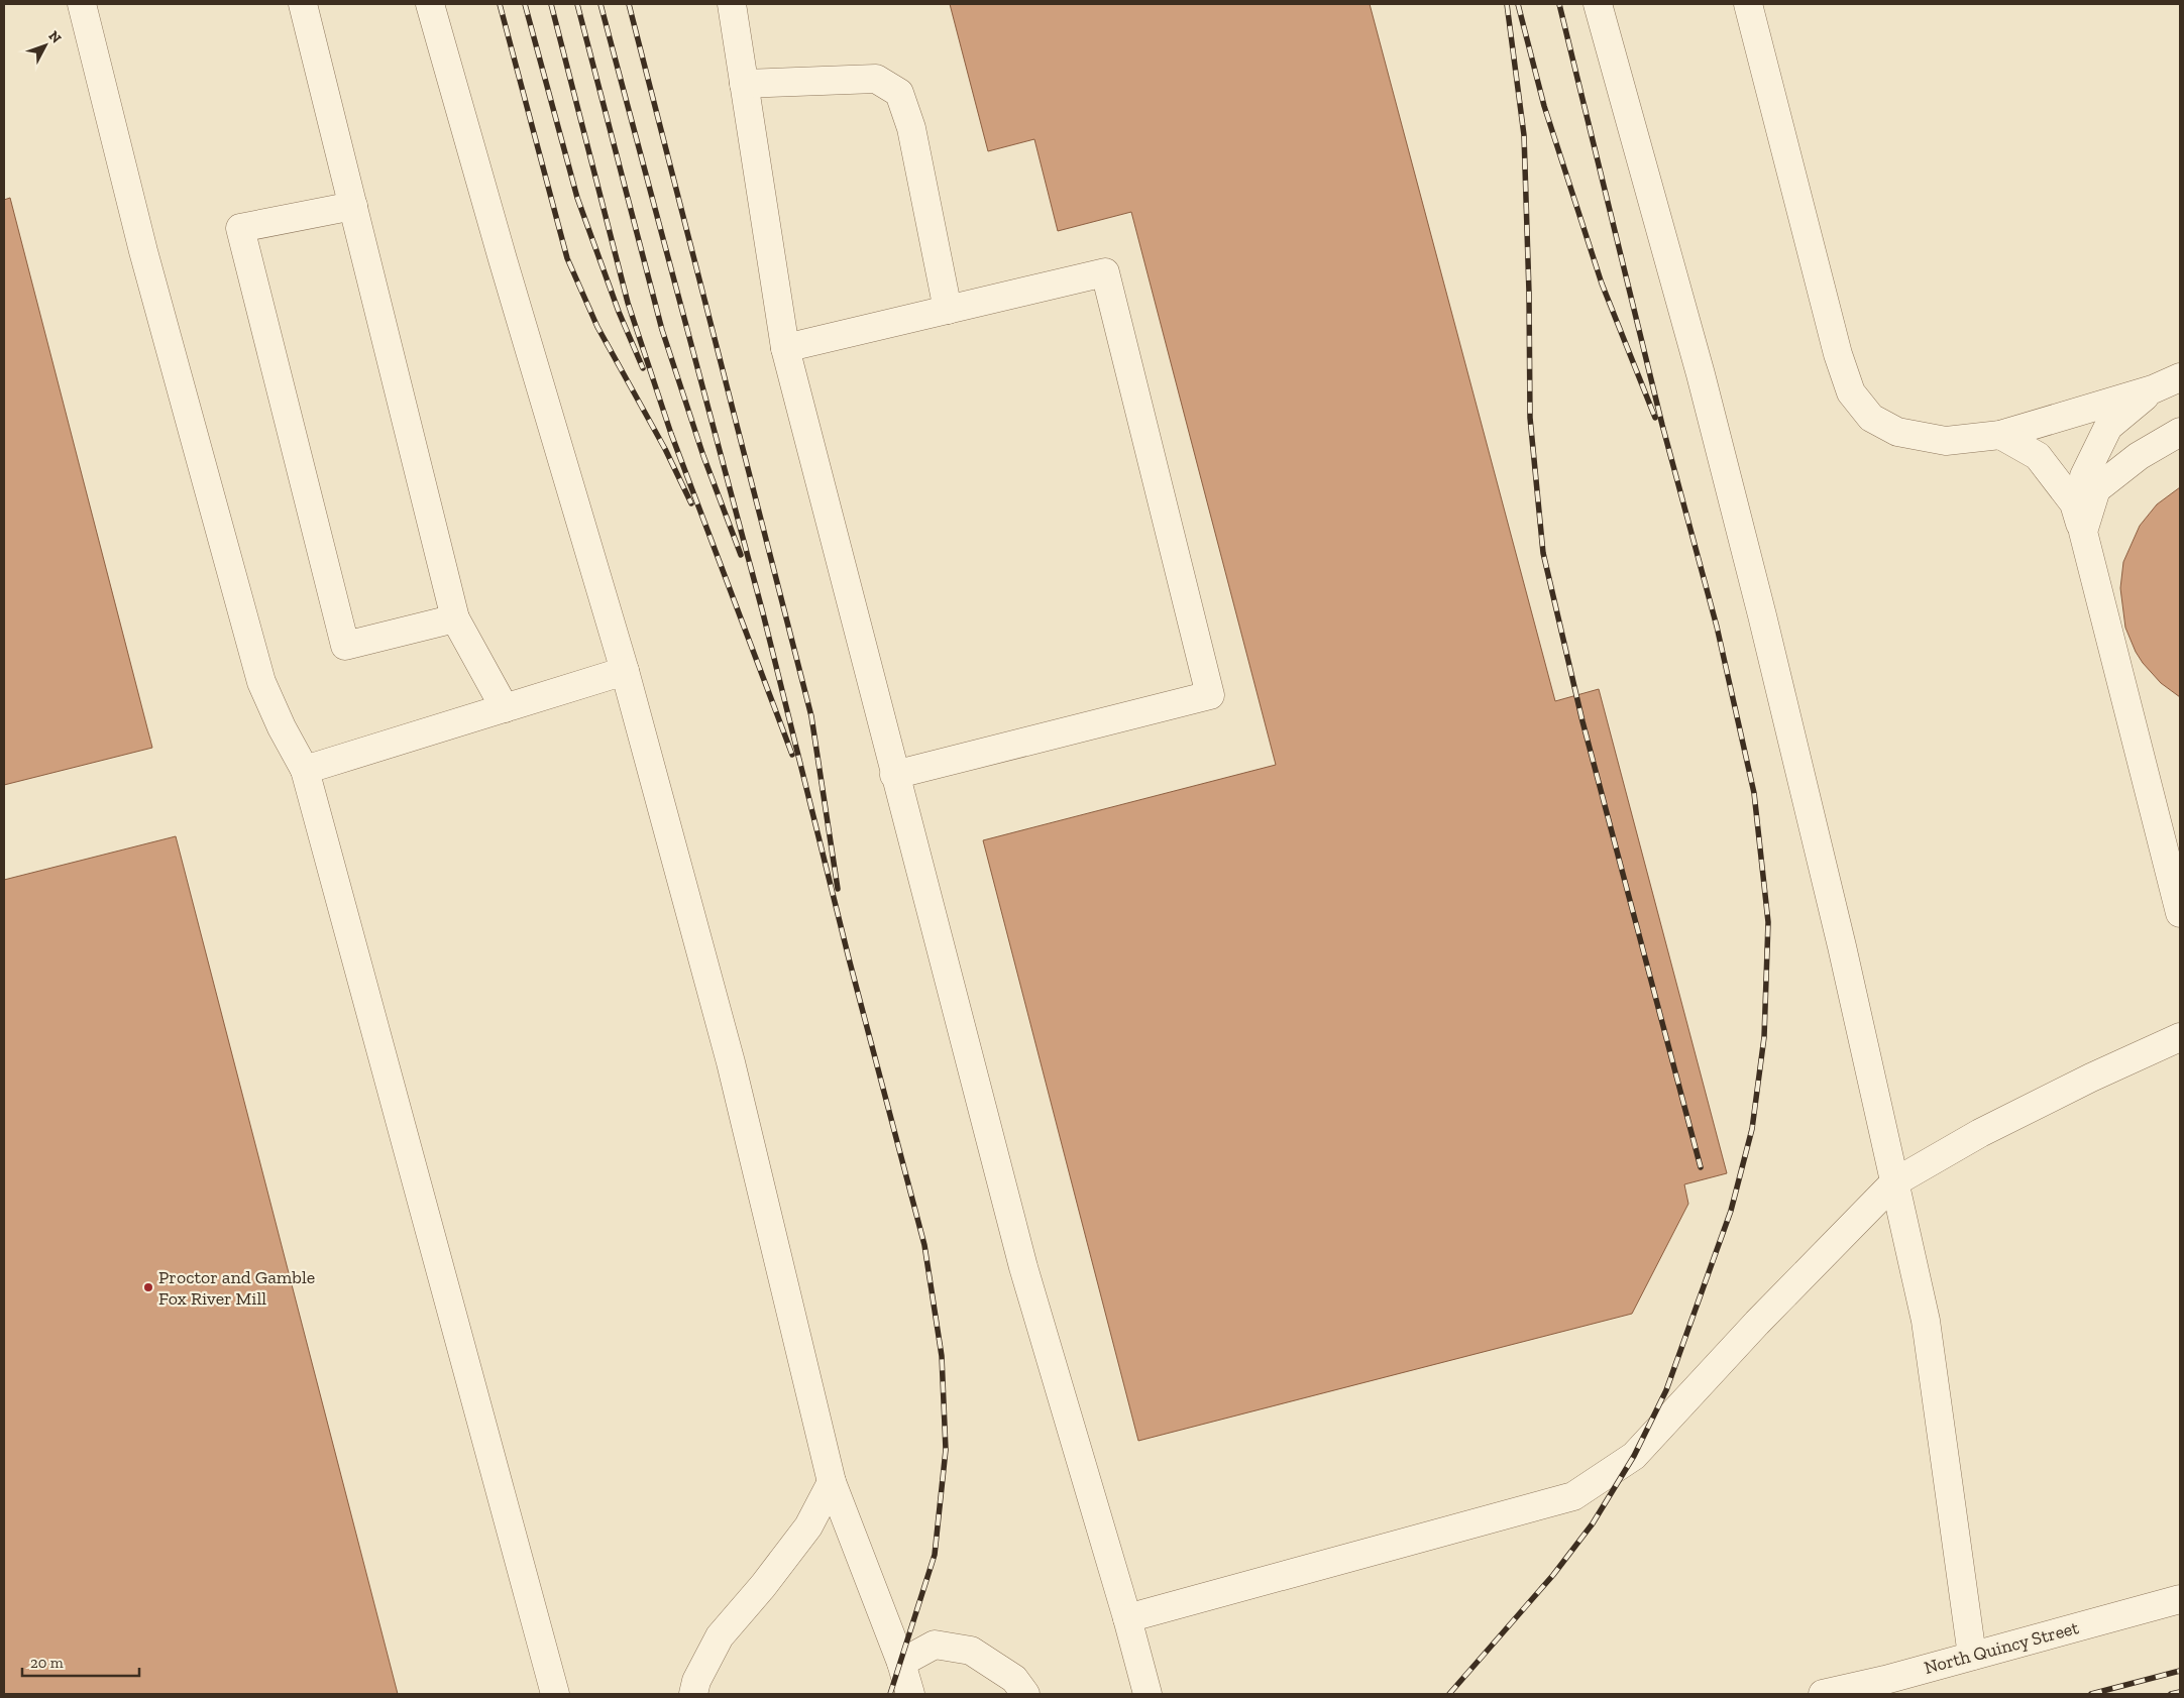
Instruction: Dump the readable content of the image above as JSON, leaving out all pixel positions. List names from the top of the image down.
{
  "streets": {
    "street": ["North Quincy Street"]
  },
  "places": ["Proctor and Gamble Fox River Mill"],
  "scale_bar": "20 m",
  "north": "top right"
}
